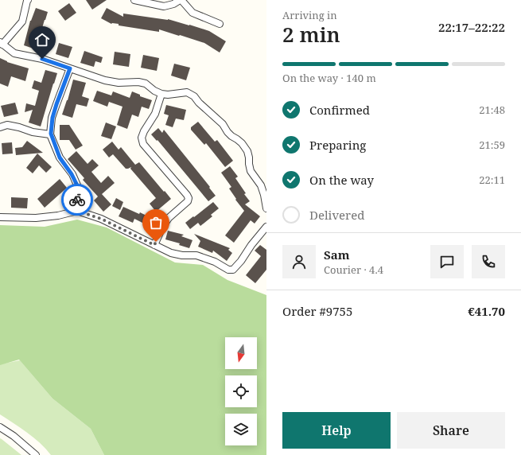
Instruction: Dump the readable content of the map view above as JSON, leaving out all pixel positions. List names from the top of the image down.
{
  "north": "bottom",
  "page": {
    "heading": ["2 min", "Arriving in", "22:17–22:22"],
    "panel": [
      "Sam",
      "Courier · 4.4",
      "Order #9755",
      "€41.70"
    ],
    "bar": "On the way · 140 m",
    "list": [
      ["Confirmed", "21:48"],
      ["Preparing", "21:59"],
      ["On the way", "22:11"],
      "Delivered"
    ],
    "buttons": ["Help", "Share"]
  }
}
